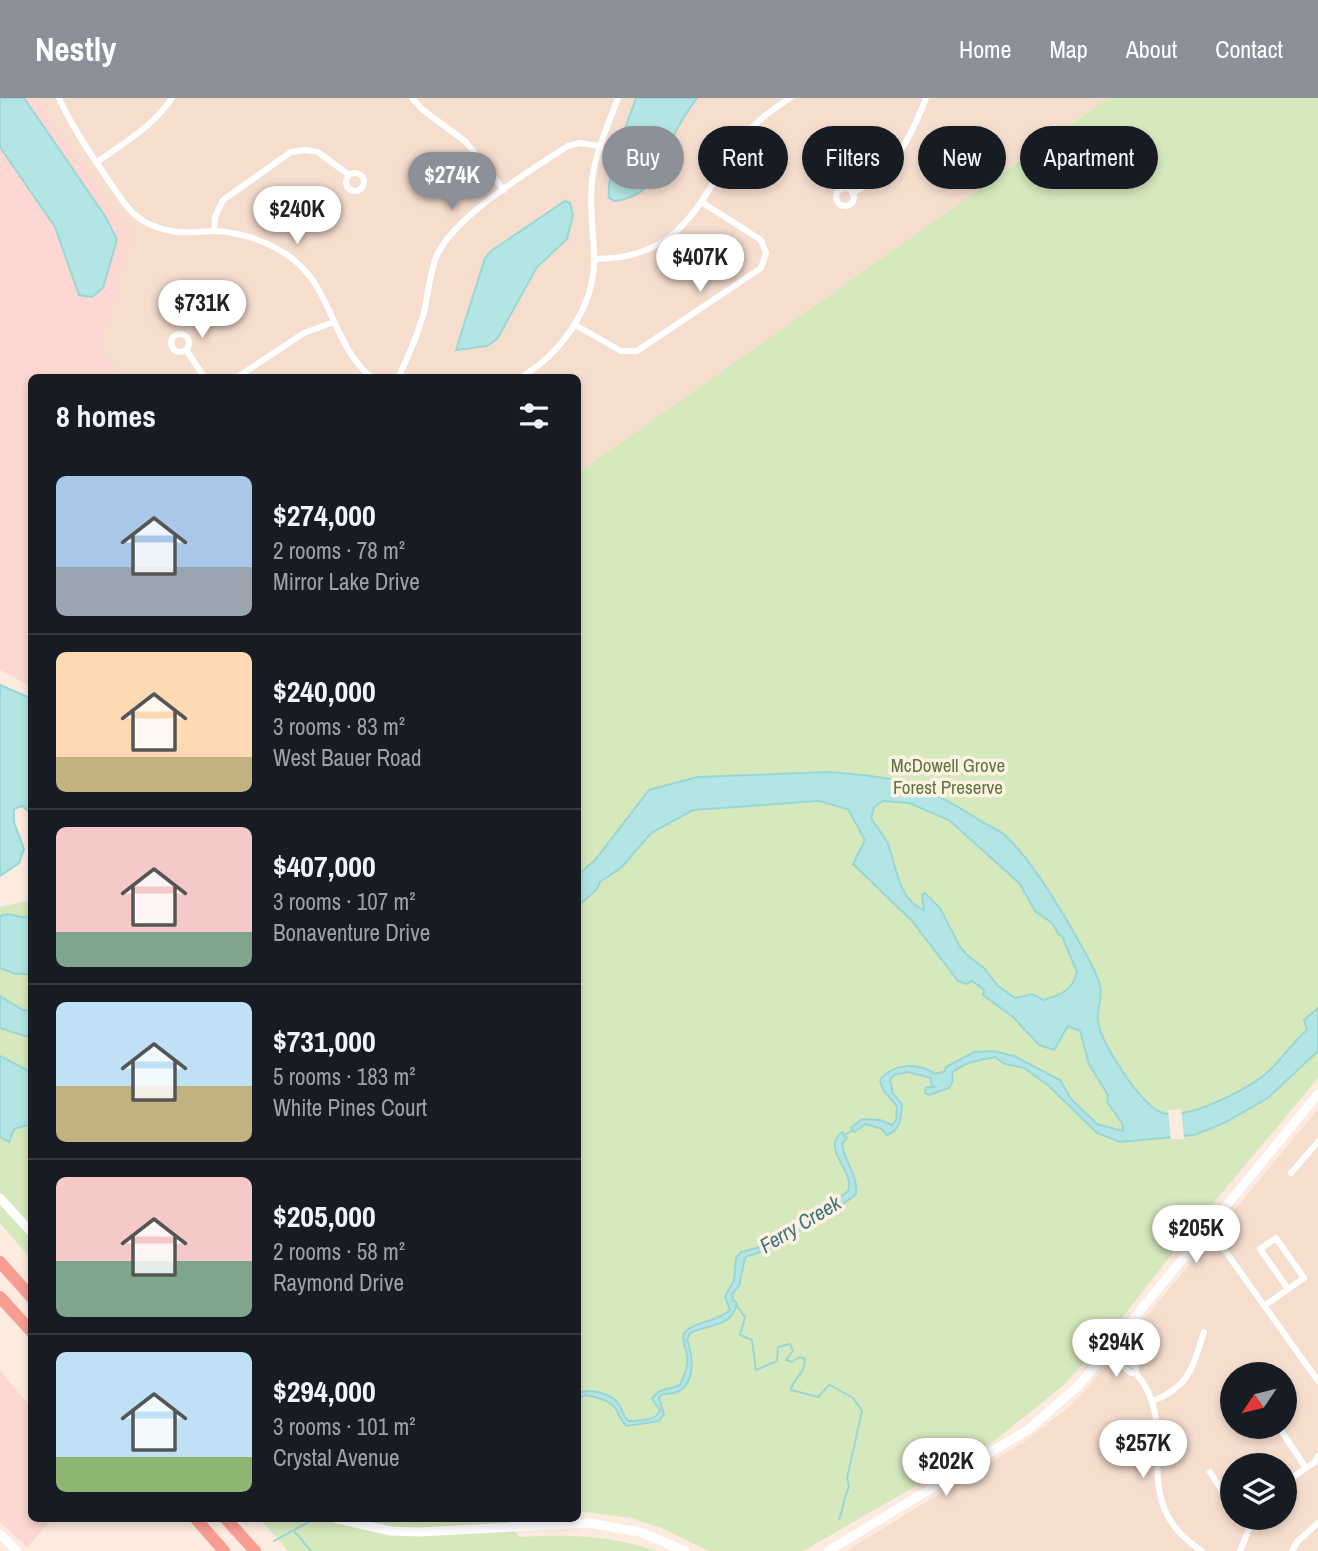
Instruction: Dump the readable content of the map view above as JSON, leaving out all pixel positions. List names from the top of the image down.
{
  "water": ["Ferry Creek"],
  "parks": ["McDowell Grove Forest Preserve"],
  "north": "bottom left",
  "page": {
    "header": "Nestly",
    "nav": [
      "Home",
      "Map",
      "About",
      "Contact"
    ],
    "chip": [
      "Buy",
      "Rent",
      "Filters",
      "New",
      "Apartment"
    ],
    "price": [
      "$274K",
      "$240K",
      "$407K",
      "$731K",
      "$205K",
      "$294K",
      "$257K",
      "$202K"
    ],
    "heading": "8 homes",
    "list": [
      {
        "name": "$274,000",
        "note": "2 rooms · 78 m² · Mirror Lake Drive"
      },
      {
        "name": "$240,000",
        "note": "3 rooms · 83 m² · West Bauer Road"
      },
      {
        "name": "$407,000",
        "note": "3 rooms · 107 m² · Bonaventure Drive"
      },
      {
        "name": "$731,000",
        "note": "5 rooms · 183 m² · White Pines Court"
      },
      {
        "name": "$205,000",
        "note": "2 rooms · 58 m² · Raymond Drive"
      },
      {
        "name": "$294,000",
        "note": "3 rooms · 101 m² · Crystal Avenue"
      }
    ]
  }
}
